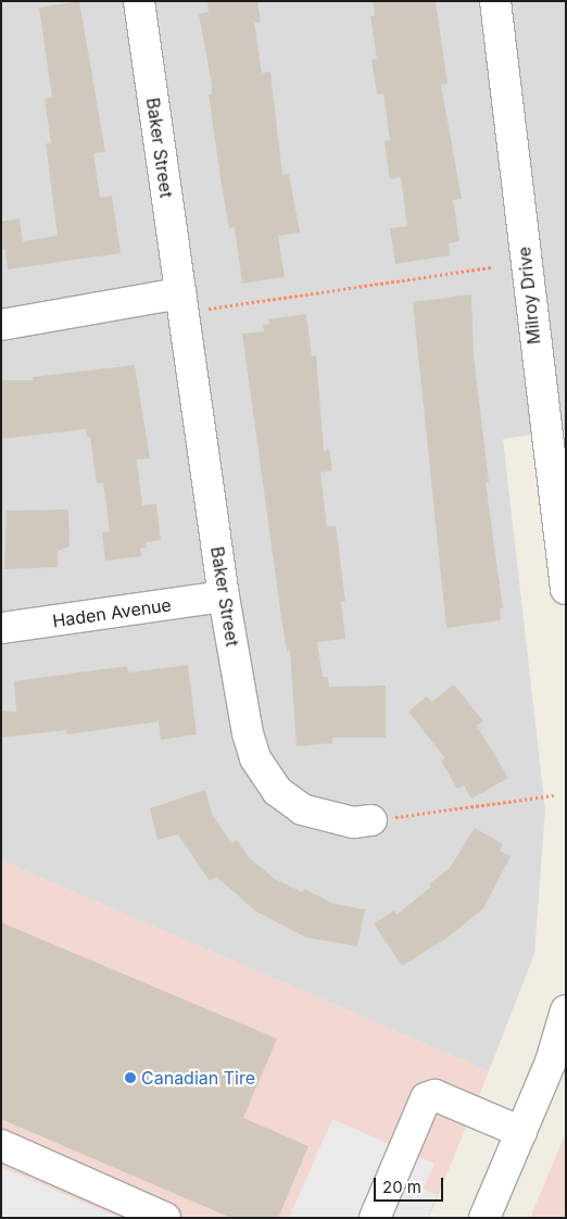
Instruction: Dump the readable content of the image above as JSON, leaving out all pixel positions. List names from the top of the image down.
{
  "streets": {
    "street": ["Baker Street", "Milroy Drive", "Haden Avenue"]
  },
  "crossings": [
    ["Baker Street", "Haden Avenue"]
  ],
  "places": ["Canadian Tire"],
  "scale_bar": "20 m"
}
